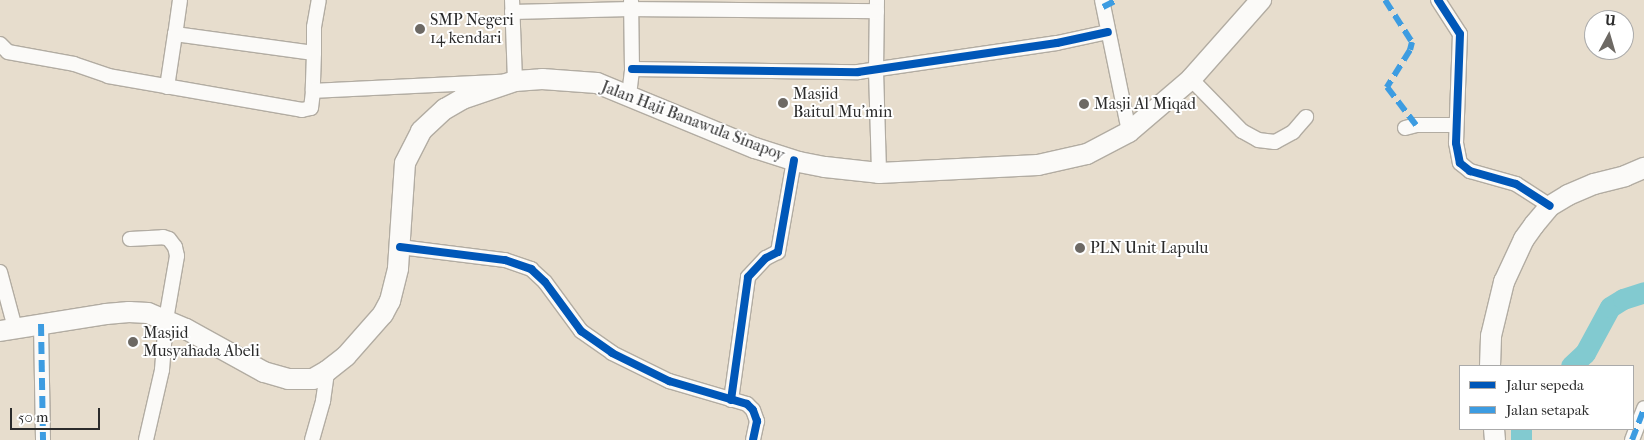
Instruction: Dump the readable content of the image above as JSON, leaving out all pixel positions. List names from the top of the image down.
{
  "streets": {
    "highway": ["Jalan Haji Banawula Sinapoy"]
  },
  "places": [
    "SMP Negeri 14 kendari",
    "Masjid Baitul Mu'min",
    "Masji Al Miqad",
    "PLN Unit Lapulu",
    "Masjid Musyahada Abeli"
  ],
  "legend": ["Jalur sepeda", "Jalan setapak"],
  "scale_bar": "50 m",
  "north": "top"
}
